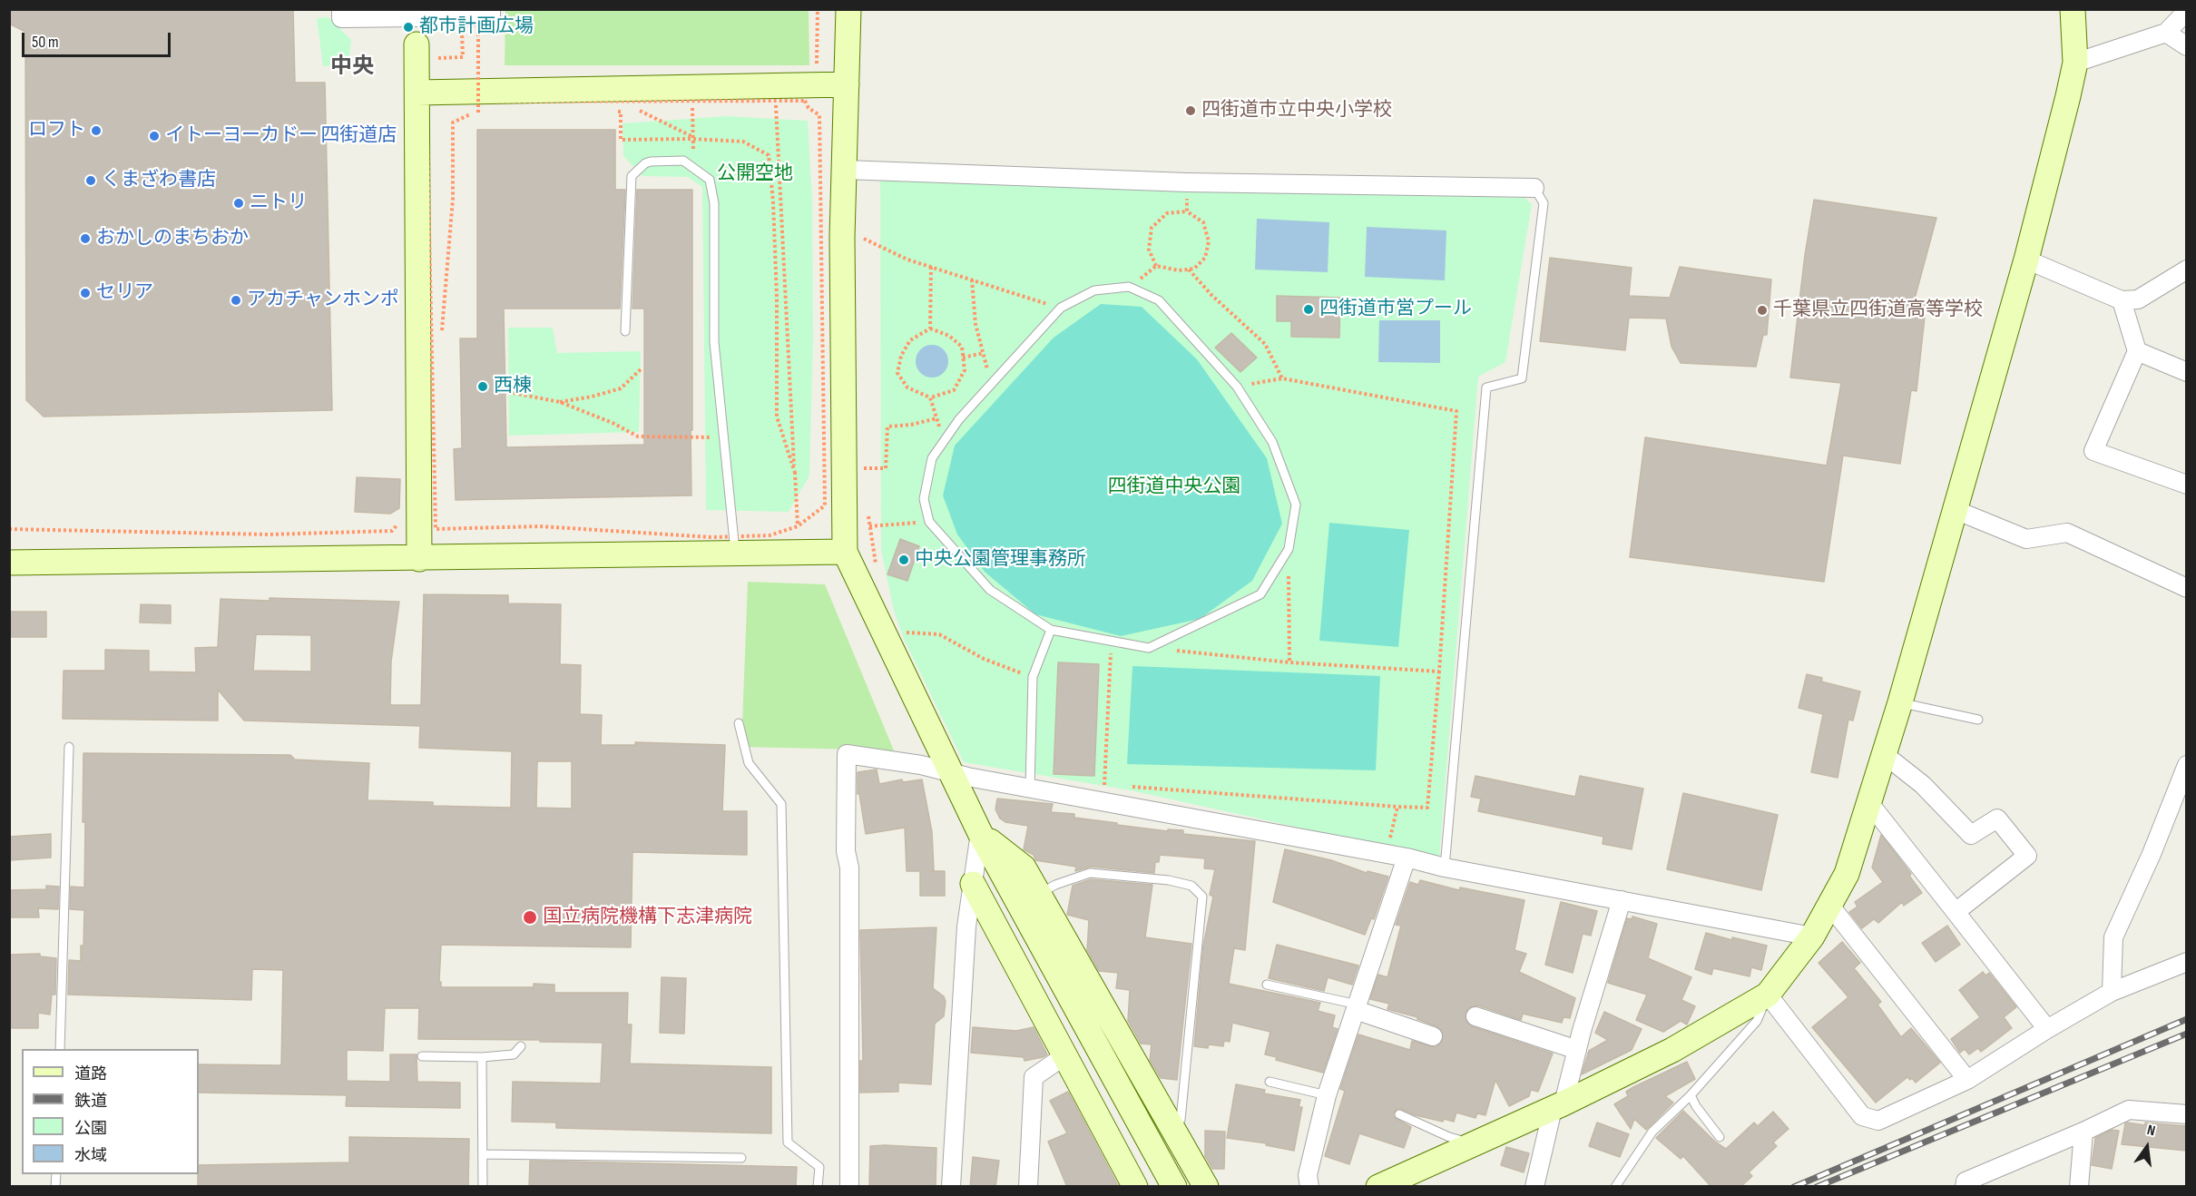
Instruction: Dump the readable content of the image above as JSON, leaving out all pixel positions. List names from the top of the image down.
{
  "districts": ["中央"],
  "parks": ["公開空地", "四街道中央公園"],
  "places": [
    "都市計画広場",
    "四街道市立中央小学校",
    "ロフト",
    "イトーヨーカドー 四街道店",
    "くまざわ書店",
    "ニトリ",
    "おかしのまちおか",
    "セリア",
    "アカチャンホンポ",
    "四街道市営プール",
    "千葉県立四街道高等学校",
    "西棟",
    "中央公園管理事務所",
    "国立病院機構下志津病院"
  ],
  "legend": [
    "道路",
    "鉄道",
    "公園",
    "水域"
  ],
  "scale_bar": "50 m",
  "north": "top"
}
